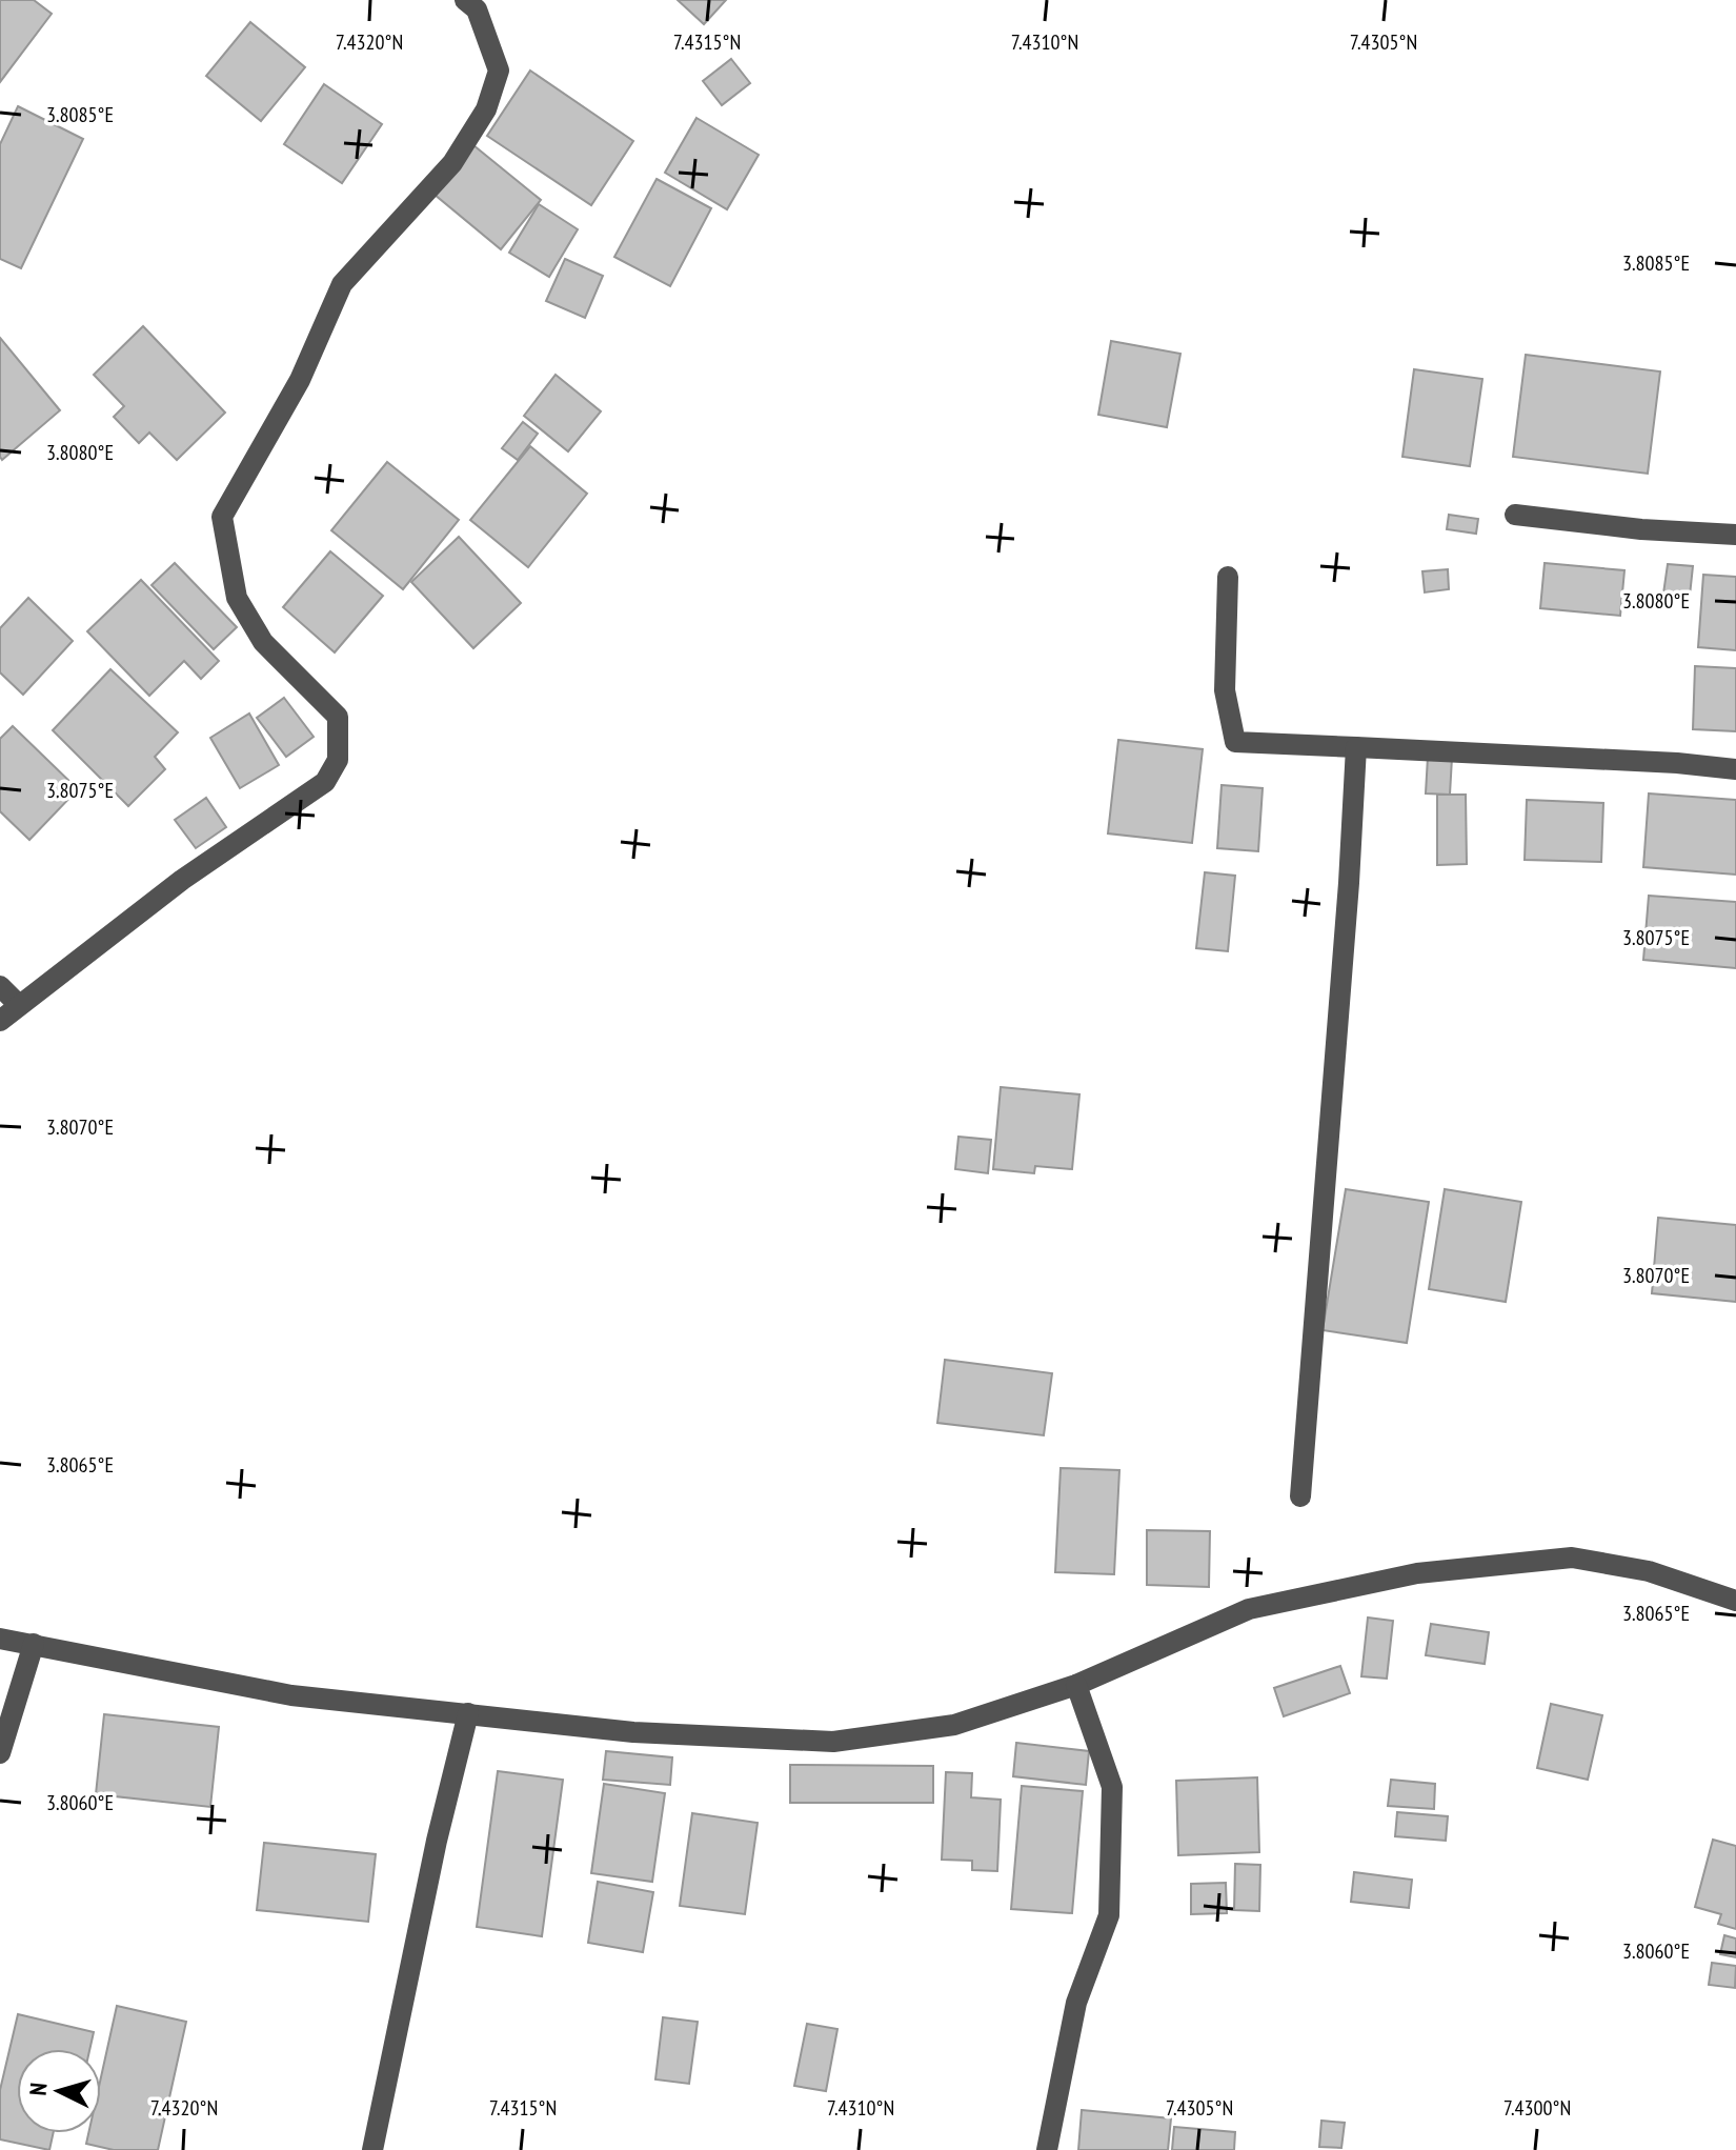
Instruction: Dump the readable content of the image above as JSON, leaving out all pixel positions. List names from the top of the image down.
{
  "north": "left",
  "coordinates": [
    "7.4320°N",
    "7.4315°N",
    "7.4310°N",
    "7.4305°N",
    "3.8085°E",
    "3.8080°E",
    "3.8075°E",
    "3.8070°E",
    "3.8065°E",
    "3.8060°E",
    "7.4300°N"
  ]
}
